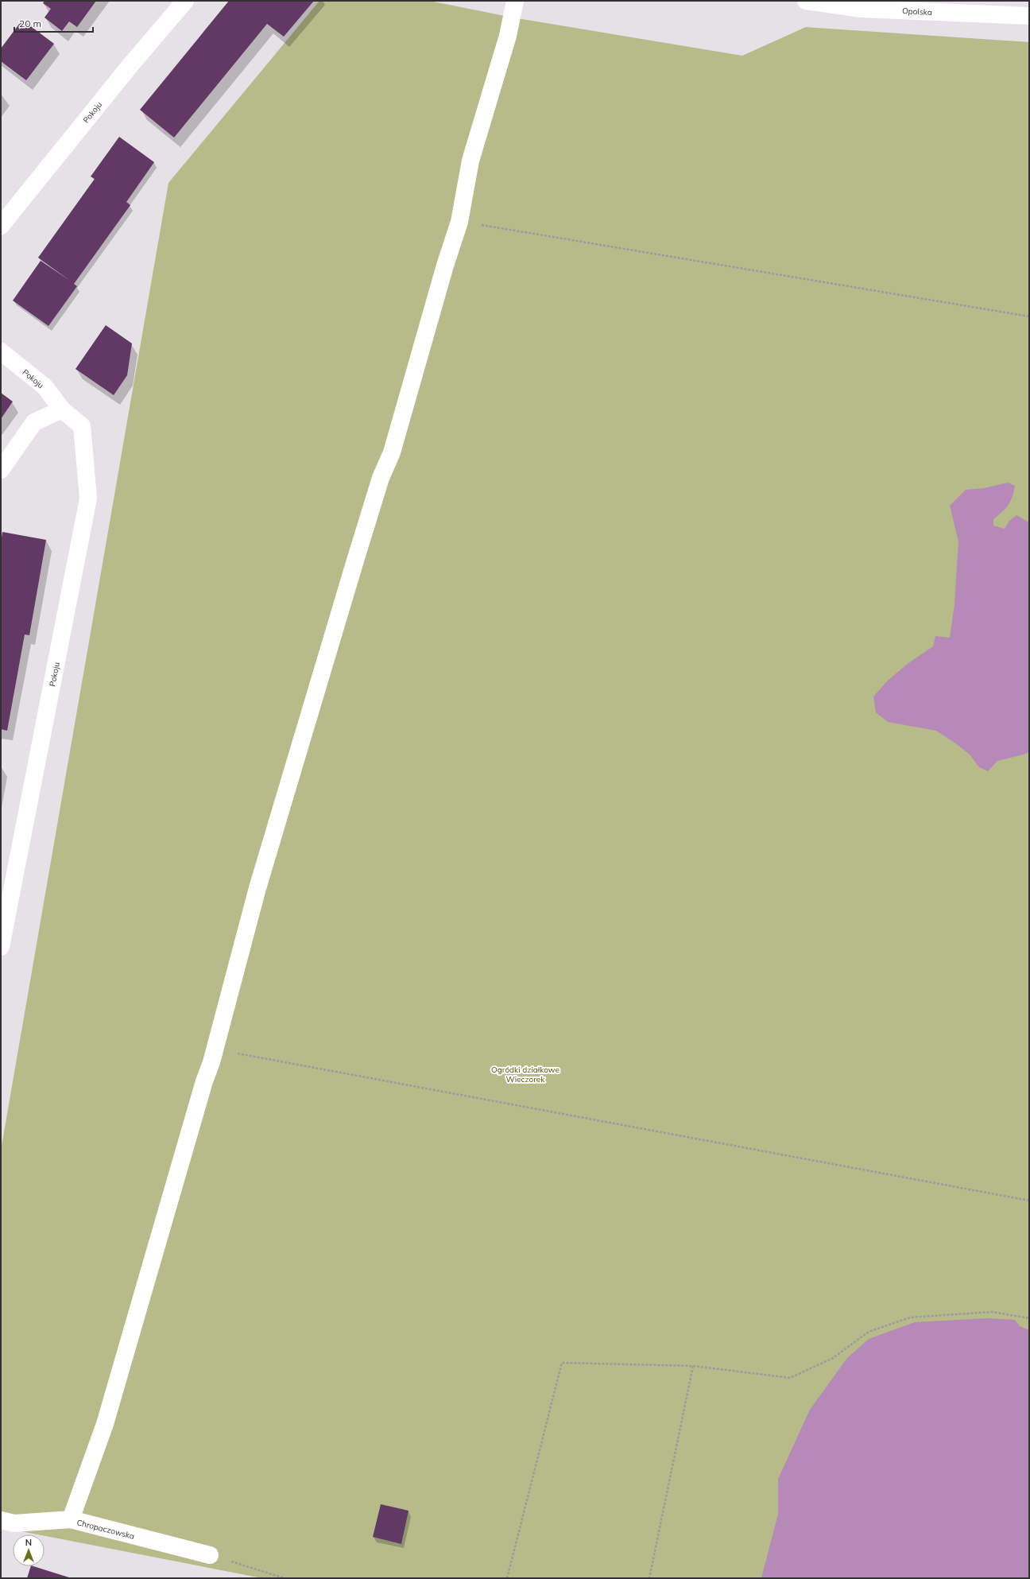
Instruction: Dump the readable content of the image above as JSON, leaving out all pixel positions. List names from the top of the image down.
{
  "streets": {
    "street": ["Opolska", "Pokoju", "Chropaczowska"]
  },
  "parks": ["Ogródki działkowe Wieczorek"],
  "scale_bar": "20 m",
  "north": "top"
}
